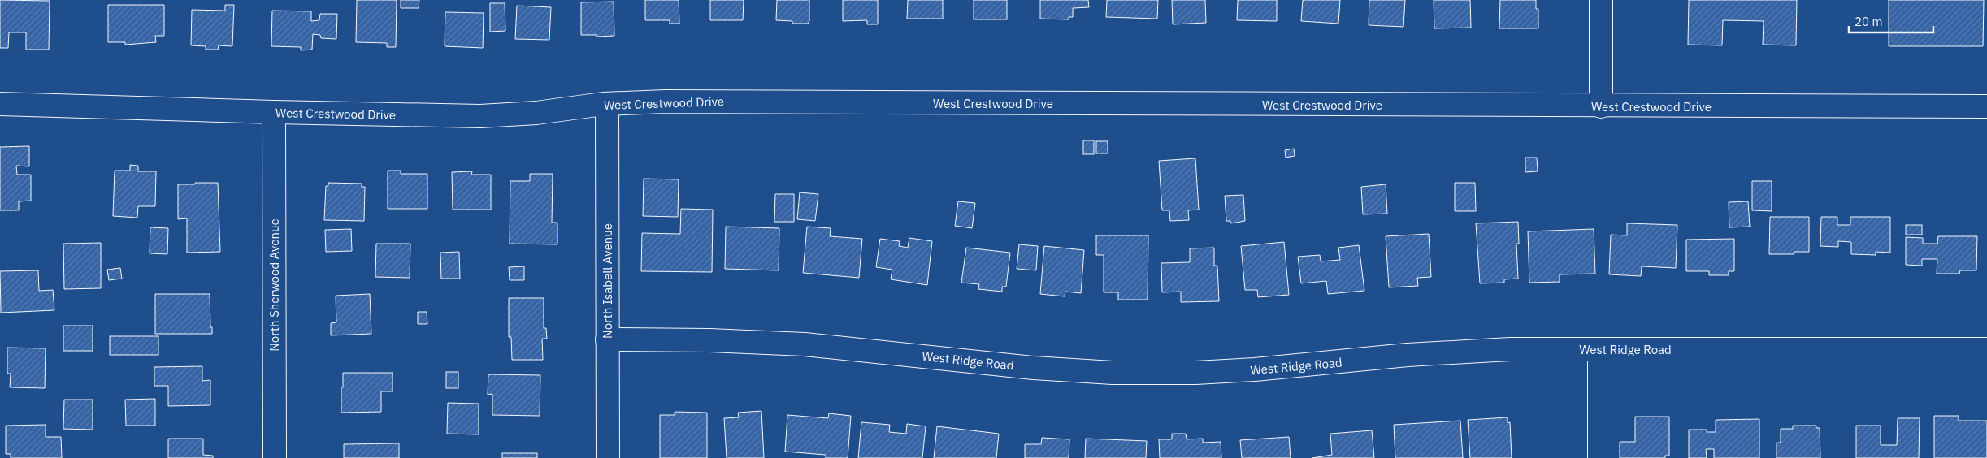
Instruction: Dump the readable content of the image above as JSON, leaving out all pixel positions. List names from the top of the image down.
{
  "streets": {
    "street": [
      "West Crestwood Drive",
      "North Isabell Avenue",
      "North Sherwood Avenue",
      "West Ridge Road"
    ]
  },
  "crossings": [
    ["West Crestwood Drive", "North Isabell Avenue"],
    ["West Crestwood Drive", "North Sherwood Avenue"],
    ["North Isabell Avenue", "West Ridge Road"]
  ],
  "scale_bar": "20 m"
}
